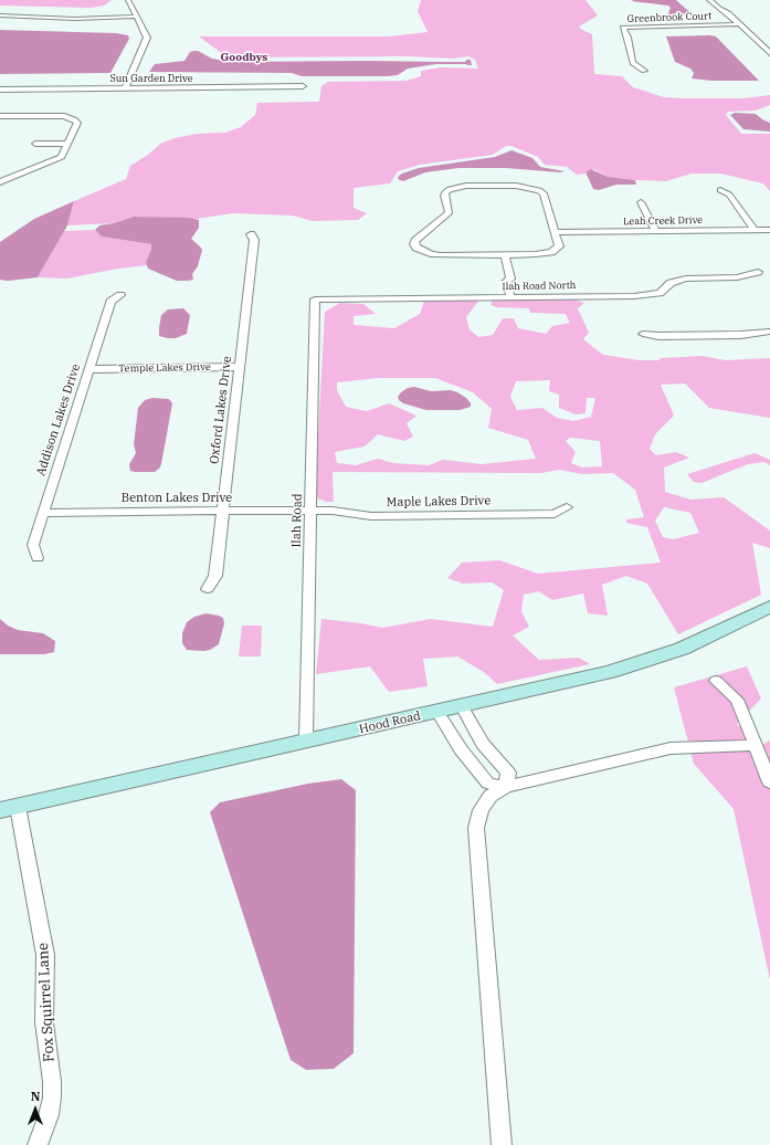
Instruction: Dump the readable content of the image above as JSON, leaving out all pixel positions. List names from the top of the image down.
{
  "streets": {
    "street": [
      "Greenbrook Court",
      "Sun Garden Drive",
      "Leah Creek Drive",
      "Ilah Road North",
      "Temple Lakes Drive",
      "Oxford Lakes Drive",
      "Addison Lakes Drive",
      "Benton Lakes Drive",
      "Maple Lakes Drive",
      "Ilah Road",
      "Hood Road",
      "Fox Squirrel Lane"
    ]
  },
  "crossings": [
    ["Ilah Road North", "Ilah Road"],
    ["Temple Lakes Drive", "Oxford Lakes Drive"],
    ["Temple Lakes Drive", "Addison Lakes Drive"],
    ["Oxford Lakes Drive", "Benton Lakes Drive"],
    ["Addison Lakes Drive", "Benton Lakes Drive"],
    ["Benton Lakes Drive", "Maple Lakes Drive"],
    ["Benton Lakes Drive", "Ilah Road"],
    ["Maple Lakes Drive", "Ilah Road"],
    ["Ilah Road", "Hood Road"],
    ["Hood Road", "Fox Squirrel Lane"]
  ],
  "districts": ["Goodbys"],
  "north": "top"
}
